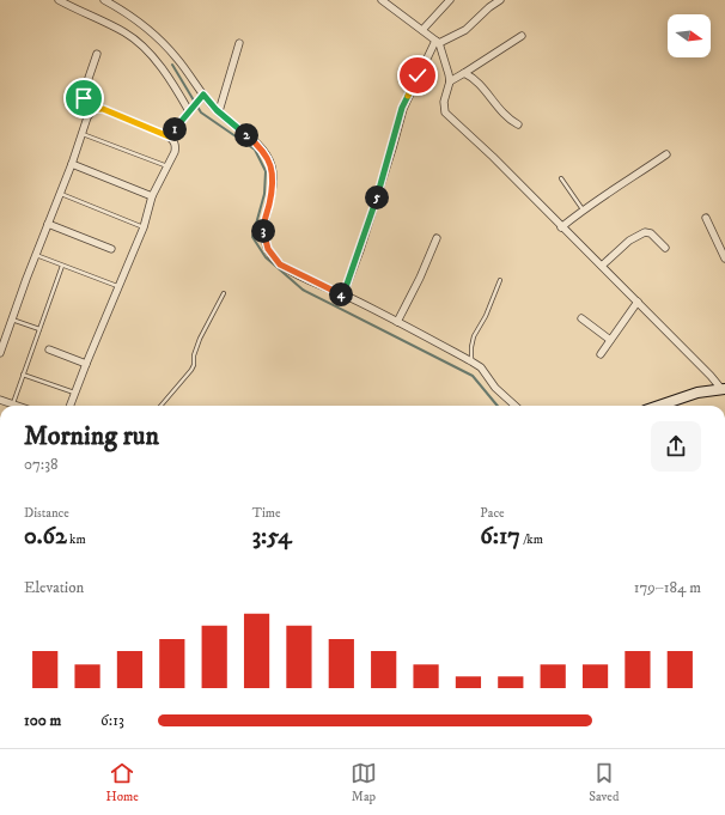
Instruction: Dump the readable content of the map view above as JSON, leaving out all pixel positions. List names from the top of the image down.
{
  "north": "right",
  "page": {
    "pins": [
      "1",
      "2",
      "5",
      "3",
      "4"
    ],
    "heading": ["Morning run", "07:38"],
    "stats": [
      ["Distance", "0.62 km"],
      ["Time", "3:54"],
      ["Pace", "6:17 /km"]
    ],
    "chart": ["Elevation", "179–184 m"],
    "list": [
      {
        "name": "100 m",
        "note": "6:13"
      }
    ],
    "tabs": ["Home", "Map", "Saved"]
  }
}
